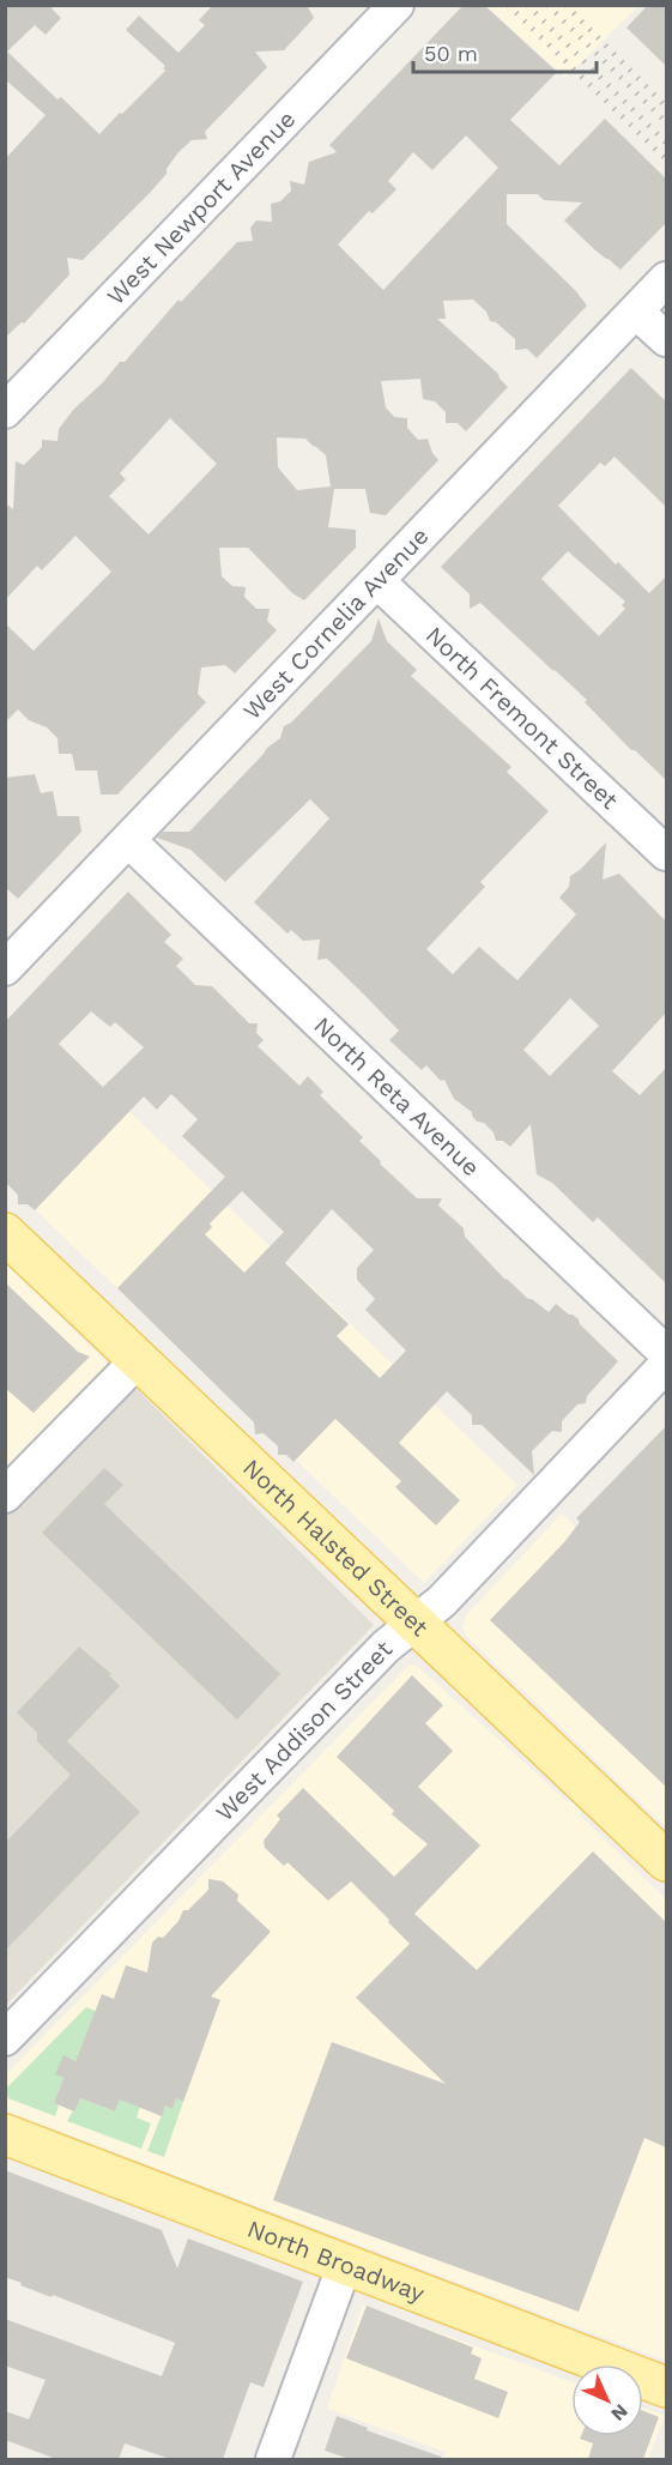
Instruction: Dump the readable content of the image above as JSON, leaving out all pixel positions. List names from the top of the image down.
{
  "streets": {
    "main road": ["North Halsted Street", "North Broadway"],
    "street": [
      "West Newport Avenue",
      "West Cornelia Avenue",
      "North Fremont Street",
      "North Reta Avenue",
      "West Addison Street"
    ]
  },
  "crossings": [
    ["West Cornelia Avenue", "North Fremont Street"],
    ["West Cornelia Avenue", "North Reta Avenue"],
    ["North Halsted Street", "West Addison Street"]
  ],
  "scale_bar": "50 m",
  "north": "bottom right"
}
